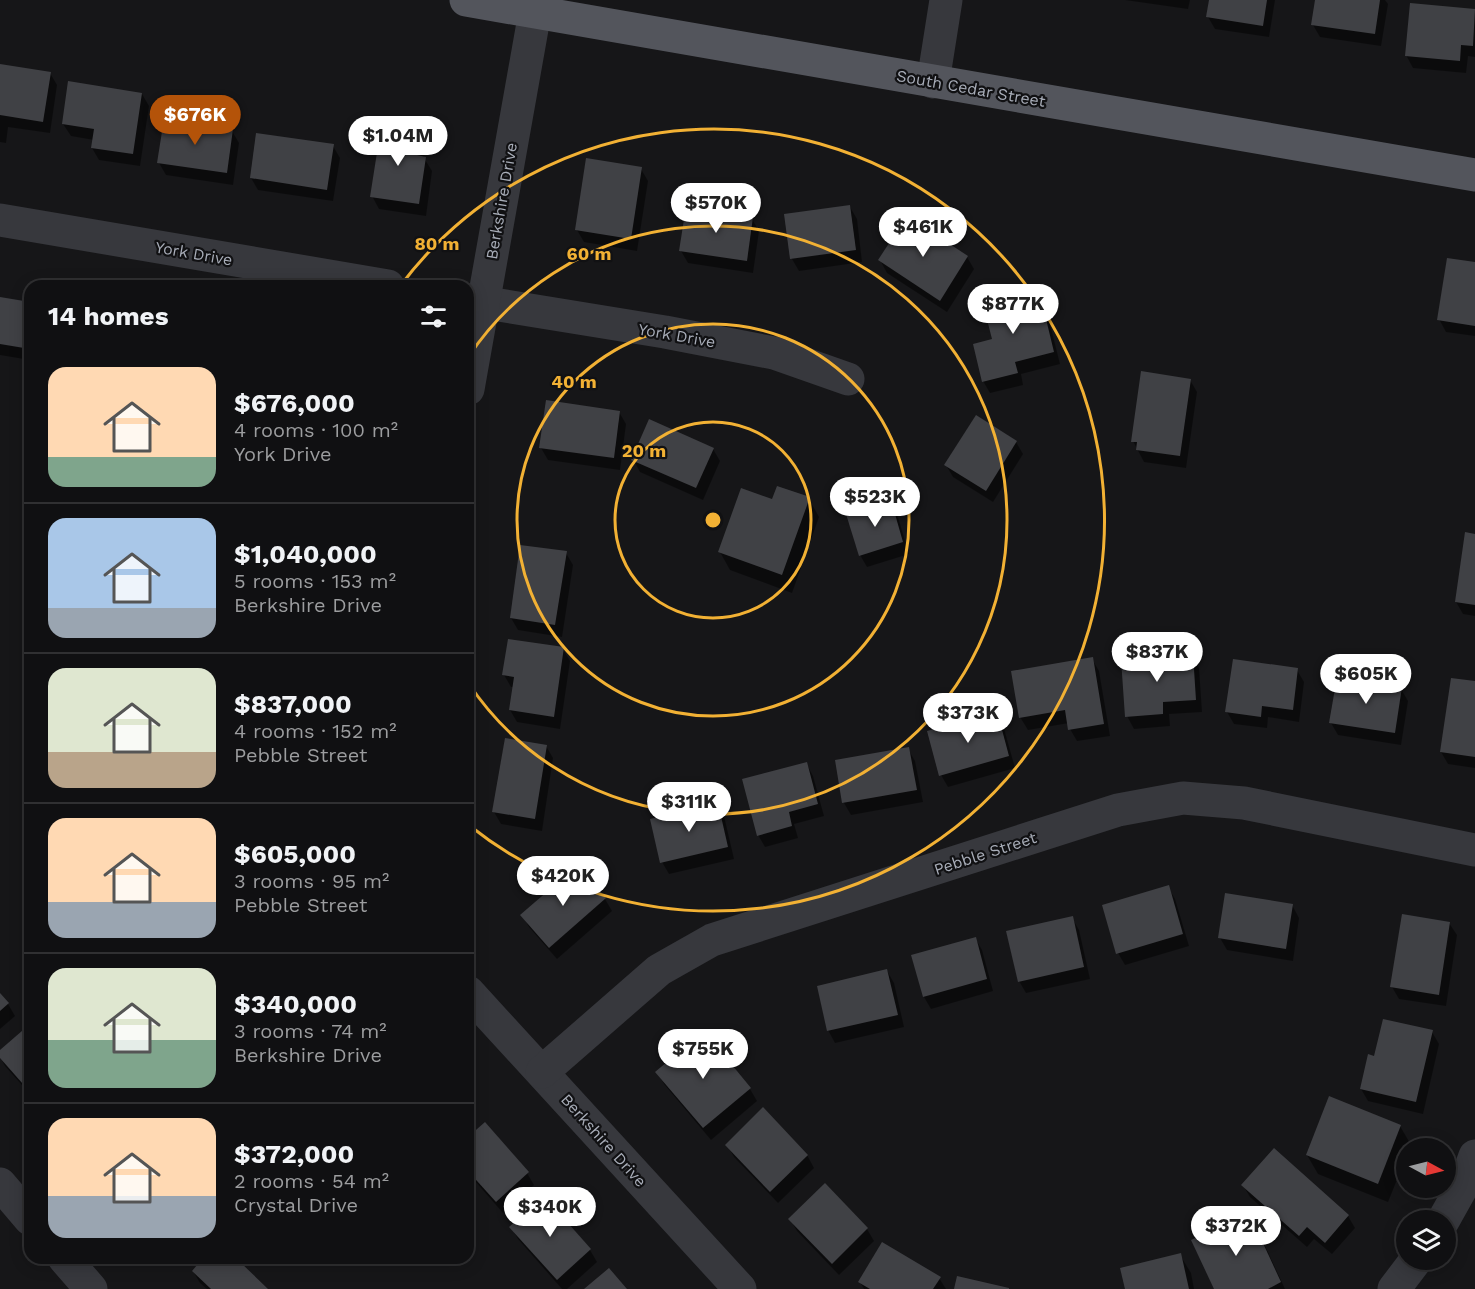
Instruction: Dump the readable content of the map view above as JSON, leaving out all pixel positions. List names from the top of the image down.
{
  "streets": {
    "main road": ["South Cedar Street"],
    "street": ["Berkshire Drive", "York Drive", "Pebble Street"]
  },
  "crossings": [
    ["South Cedar Street", "Berkshire Drive"],
    ["Berkshire Drive", "York Drive"],
    ["Berkshire Drive", "Pebble Street"]
  ],
  "north": "right",
  "page": {
    "price": [
      "$676K",
      "$1.04M",
      "$570K",
      "$461K",
      "$877K",
      "$523K",
      "$837K",
      "$605K",
      "$373K",
      "$311K",
      "$420K",
      "$755K",
      "$340K",
      "$372K"
    ],
    "heading": "14 homes",
    "list": [
      {
        "name": "$676,000",
        "note": "4 rooms · 100 m² · York Drive"
      },
      {
        "name": "$1,040,000",
        "note": "5 rooms · 153 m² · Berkshire Drive"
      },
      {
        "name": "$837,000",
        "note": "4 rooms · 152 m² · Pebble Street"
      },
      {
        "name": "$605,000",
        "note": "3 rooms · 95 m² · Pebble Street"
      },
      {
        "name": "$340,000",
        "note": "3 rooms · 74 m² · Berkshire Drive"
      },
      {
        "name": "$372,000",
        "note": "2 rooms · 54 m² · Crystal Drive"
      }
    ]
  },
  "rings": [
    "80 m",
    "60 m",
    "40 m",
    "20 m"
  ]
}
